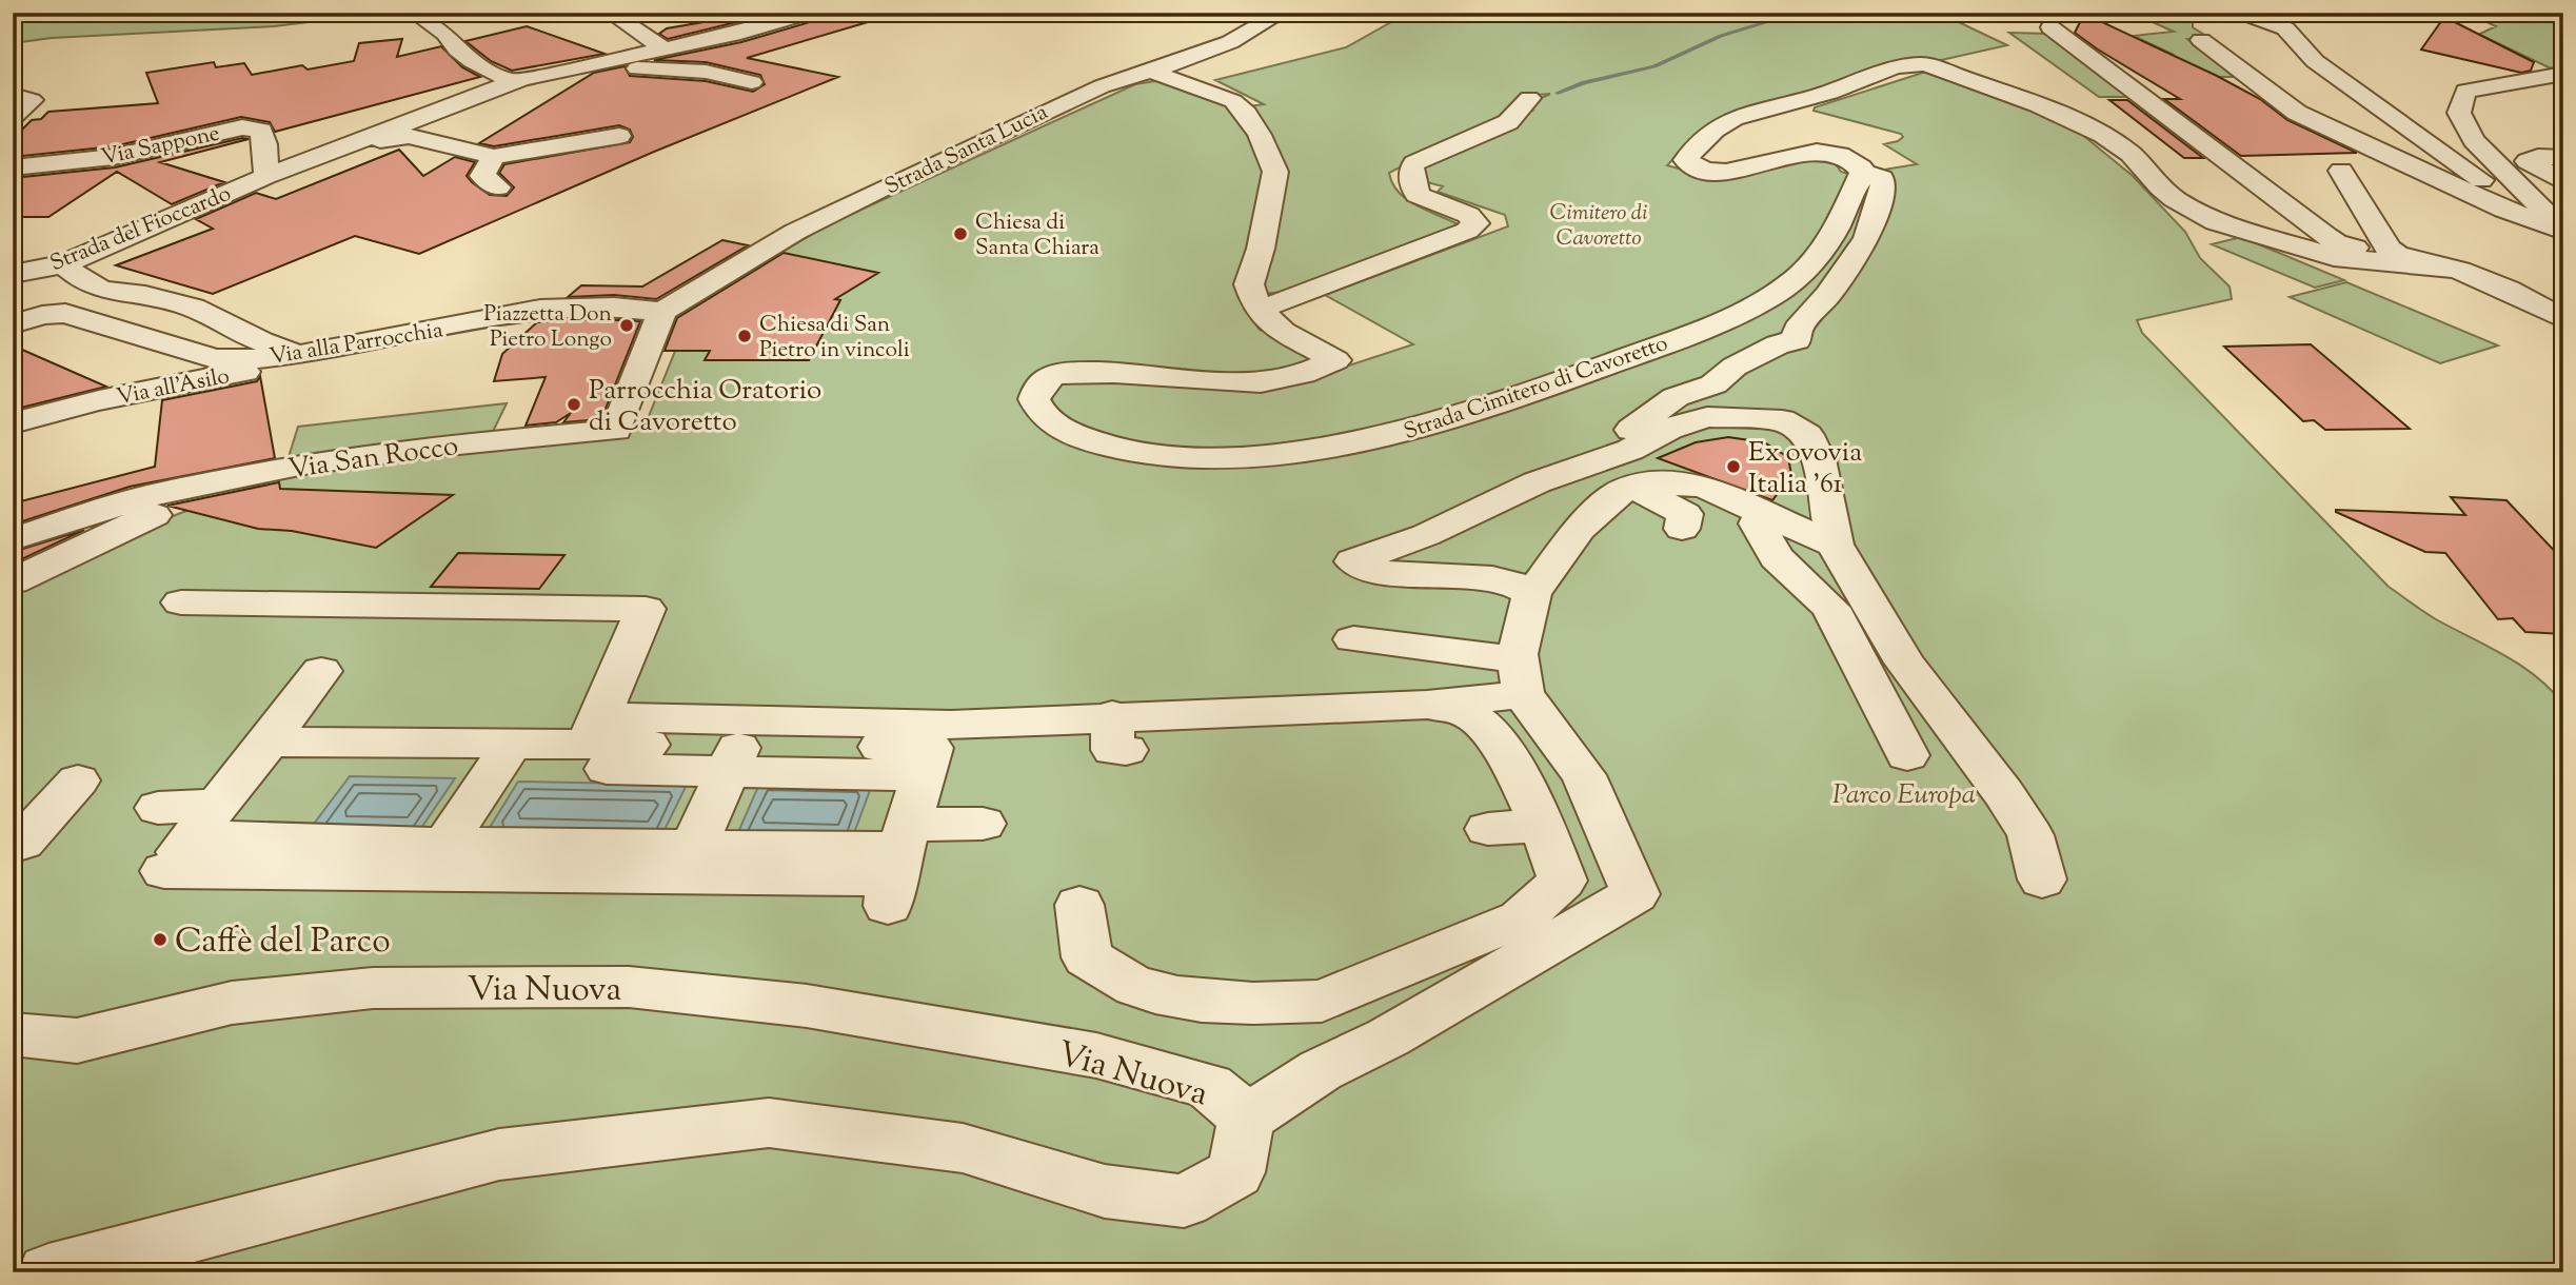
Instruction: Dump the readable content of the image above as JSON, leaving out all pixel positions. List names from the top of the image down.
{
  "streets": {
    "street": [
      "Via Sappone",
      "Strada Santa Lucia",
      "Strada del Fioccardo",
      "Via alla Parrocchia",
      "Via all'Asilo",
      "Strada Cimitero di Cavoretto",
      "Via San Rocco",
      "Via Nuova"
    ]
  },
  "crossings": [
    ["Via Sappone", "Strada del Fioccardo"],
    ["Strada Santa Lucia", "Via alla Parrocchia"],
    ["Strada Santa Lucia", "Via San Rocco"],
    ["Strada del Fioccardo", "Via all'Asilo"],
    ["Via alla Parrocchia", "Via all'Asilo"],
    ["Via alla Parrocchia", "Via San Rocco"]
  ],
  "parks": ["Cimitero di Cavoretto", "Parco Europa"],
  "places": [
    "Chiesa di Santa Chiara",
    "Piazzetta Don Pietro Longo",
    "Chiesa di San Pietro in vincoli",
    "Parrocchia Oratorio di Cavoretto",
    "Ex ovovia Italia '61",
    "Caffè del Parco"
  ]
}
